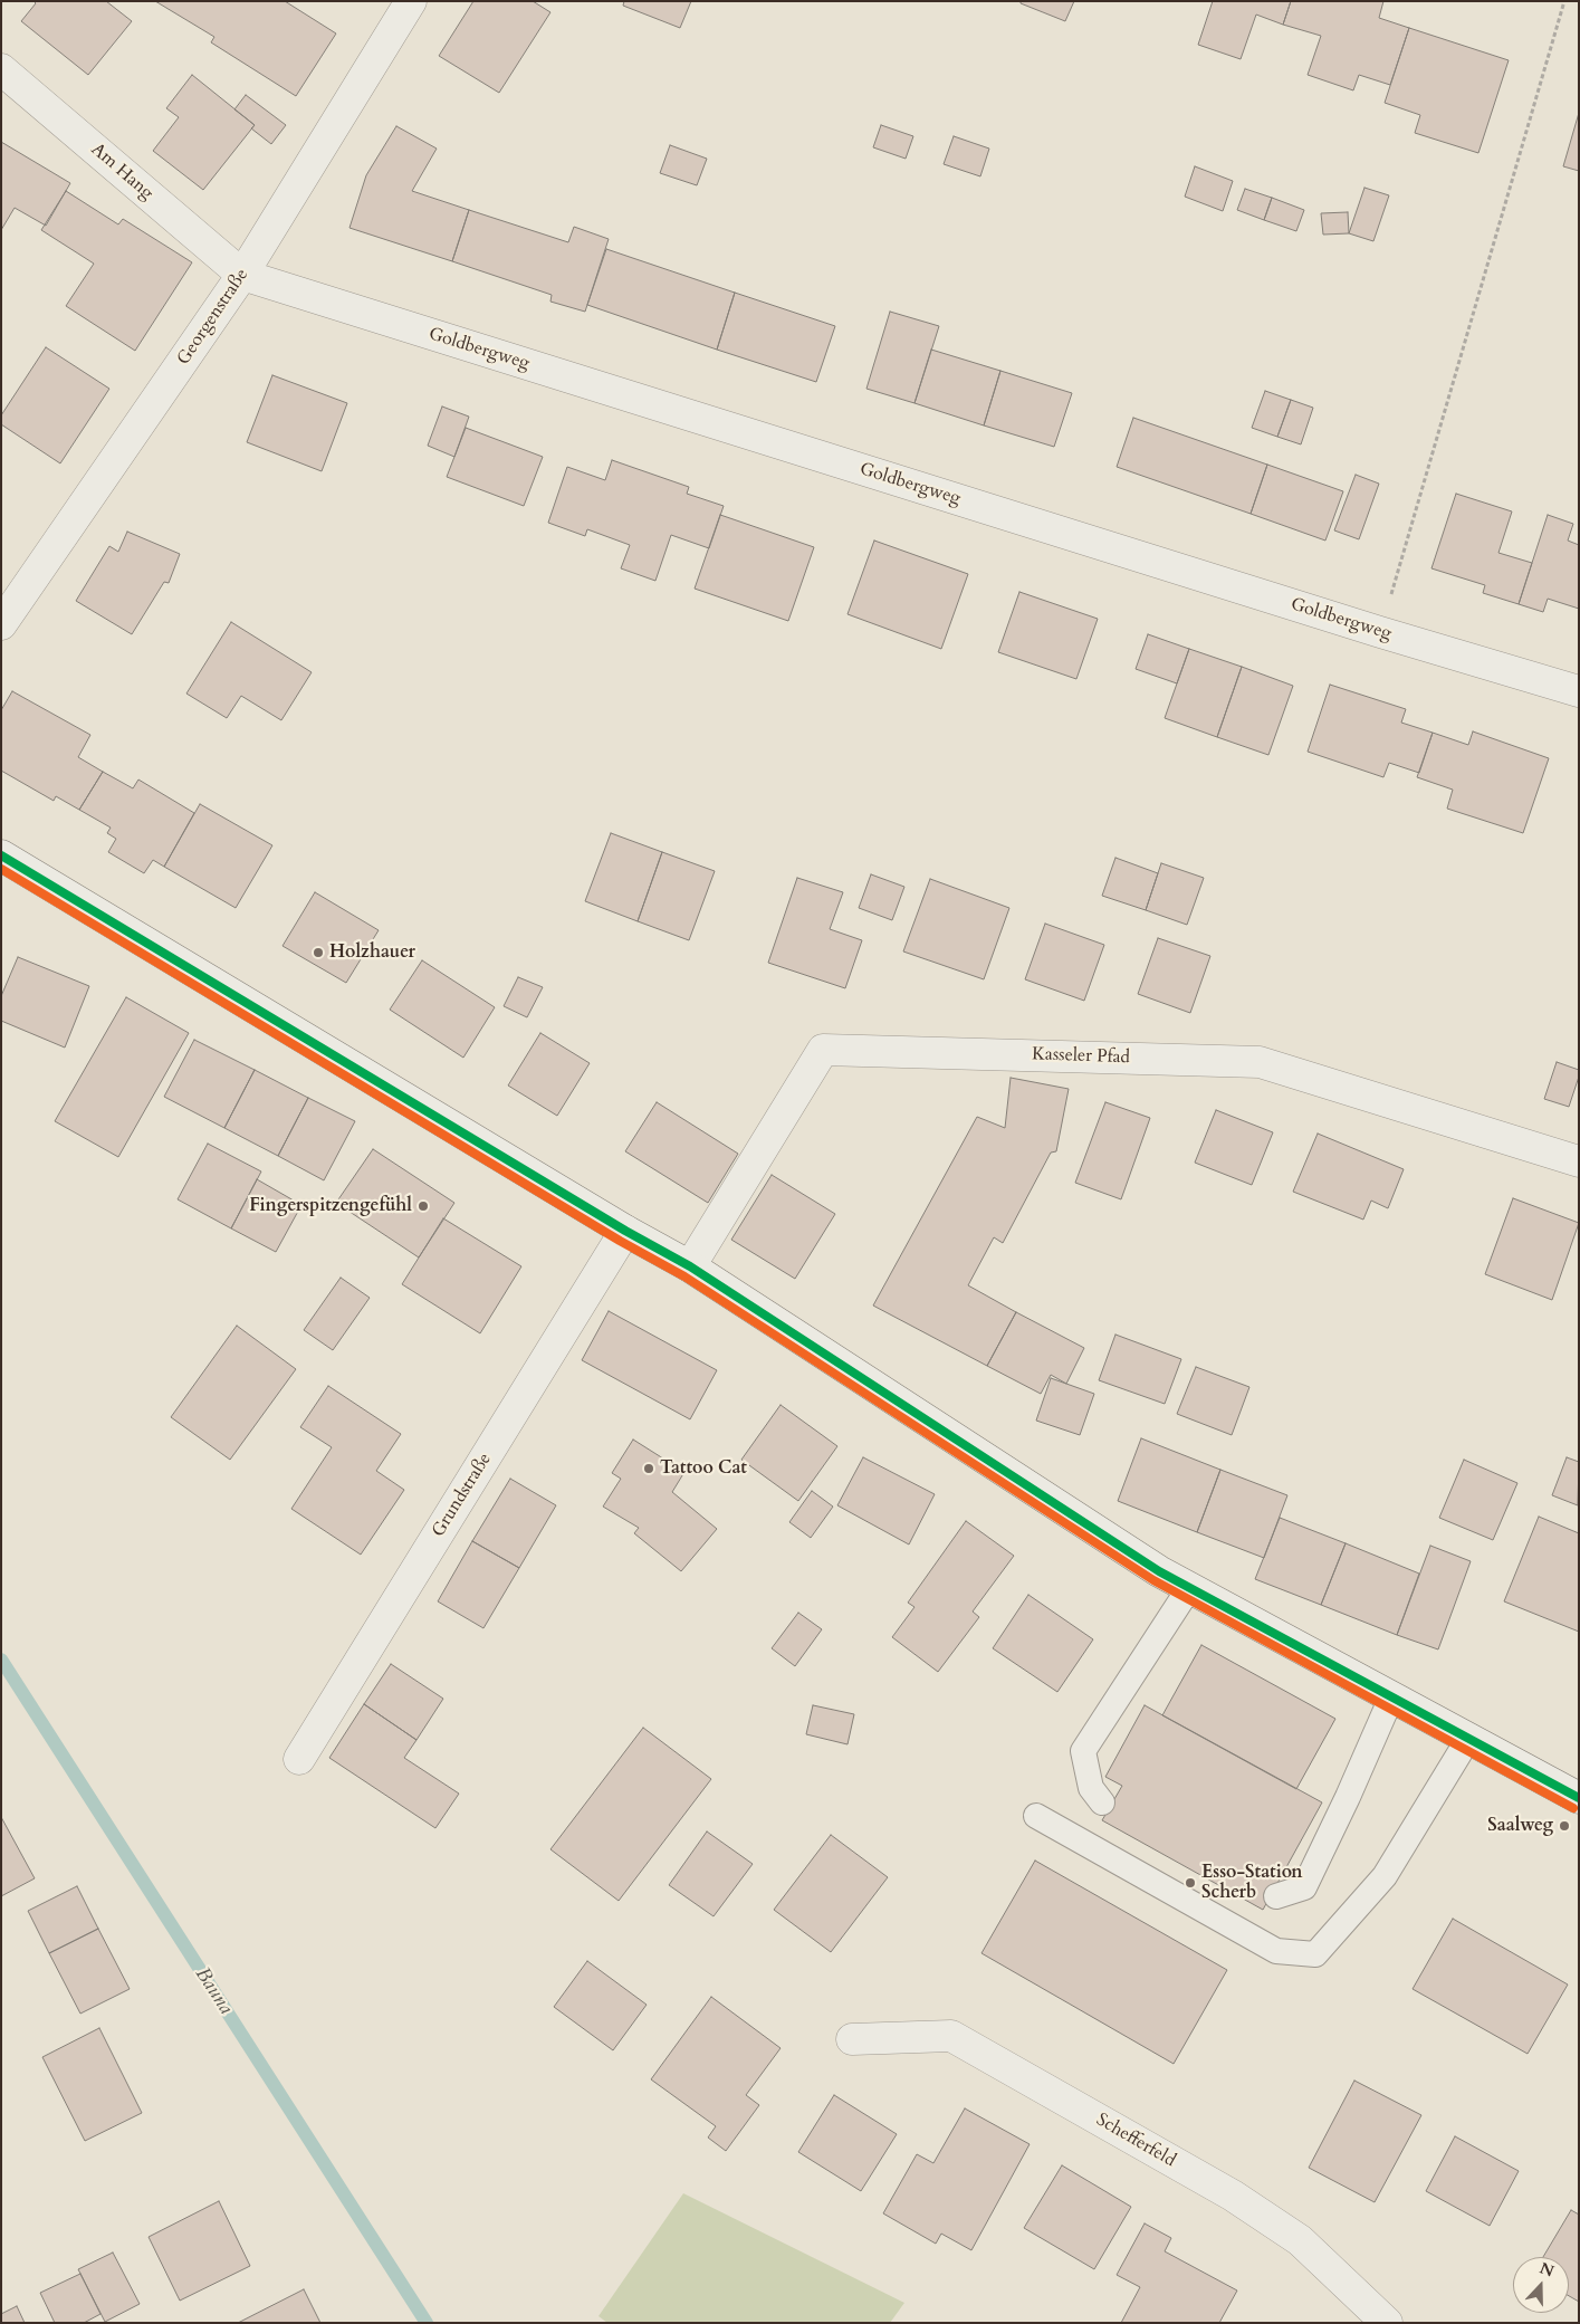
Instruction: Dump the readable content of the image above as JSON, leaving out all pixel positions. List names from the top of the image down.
{
  "streets": {
    "street": [
      "Am Hang",
      "Georgenstraße",
      "Goldbergweg",
      "Kasseler Pfad",
      "Grundstraße",
      "Schefferfeld"
    ]
  },
  "crossings": [
    ["Am Hang", "Georgenstraße"],
    ["Am Hang", "Goldbergweg"],
    ["Georgenstraße", "Goldbergweg"]
  ],
  "water": ["Bauna"],
  "places": [
    "Holzhauer",
    "Fingerspitzengefühl",
    "Tattoo Cat",
    "Saalweg",
    "Esso-Station Scherb"
  ],
  "north": "top"
}
